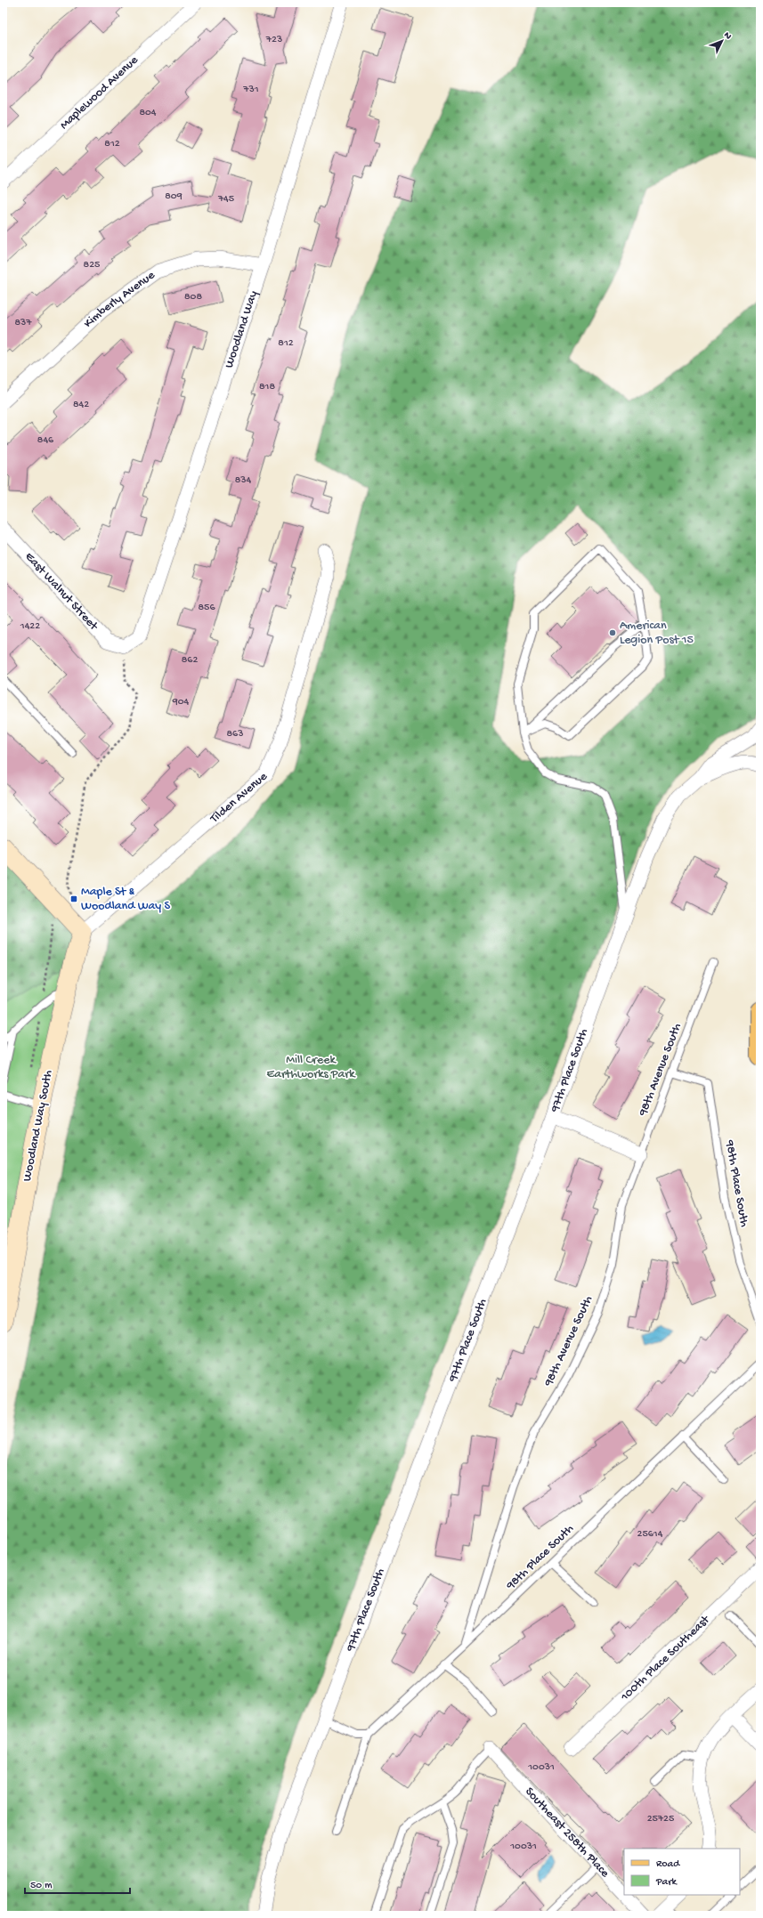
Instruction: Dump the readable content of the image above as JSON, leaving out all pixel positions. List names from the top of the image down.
{
  "streets": {
    "street": [
      "Maplewood Avenue",
      "Kimberly Avenue",
      "Woodland Way",
      "East Walnut Street",
      "Tilden Avenue",
      "97th Place South",
      "Woodland Way South",
      "100th Place Southeast",
      "Southeast 258th Place"
    ],
    "lane": ["98th Avenue South", "98th Place South"]
  },
  "crossings": [
    ["Kimberly Avenue", "Woodland Way"],
    ["Woodland Way", "East Walnut Street"],
    ["Tilden Avenue", "Woodland Way South"],
    ["98th Avenue South", "98th Place South"]
  ],
  "parks": ["Mill Creek Earthworks Park"],
  "places": {
    "other": ["American Legion Post 15"],
    "transit": ["Maple St & Woodland Way S"]
  },
  "house_numbers": [
    "723",
    "731",
    "804",
    "812",
    "809",
    "745",
    "825",
    "808",
    "837",
    "812",
    "818",
    "842",
    "846",
    "834",
    "856",
    "1422",
    "862",
    "904",
    "863",
    "25614",
    "10031",
    "25725",
    "10031"
  ],
  "legend": ["Road", "Park"],
  "scale_bar": "50 m",
  "north": "top right"
}
